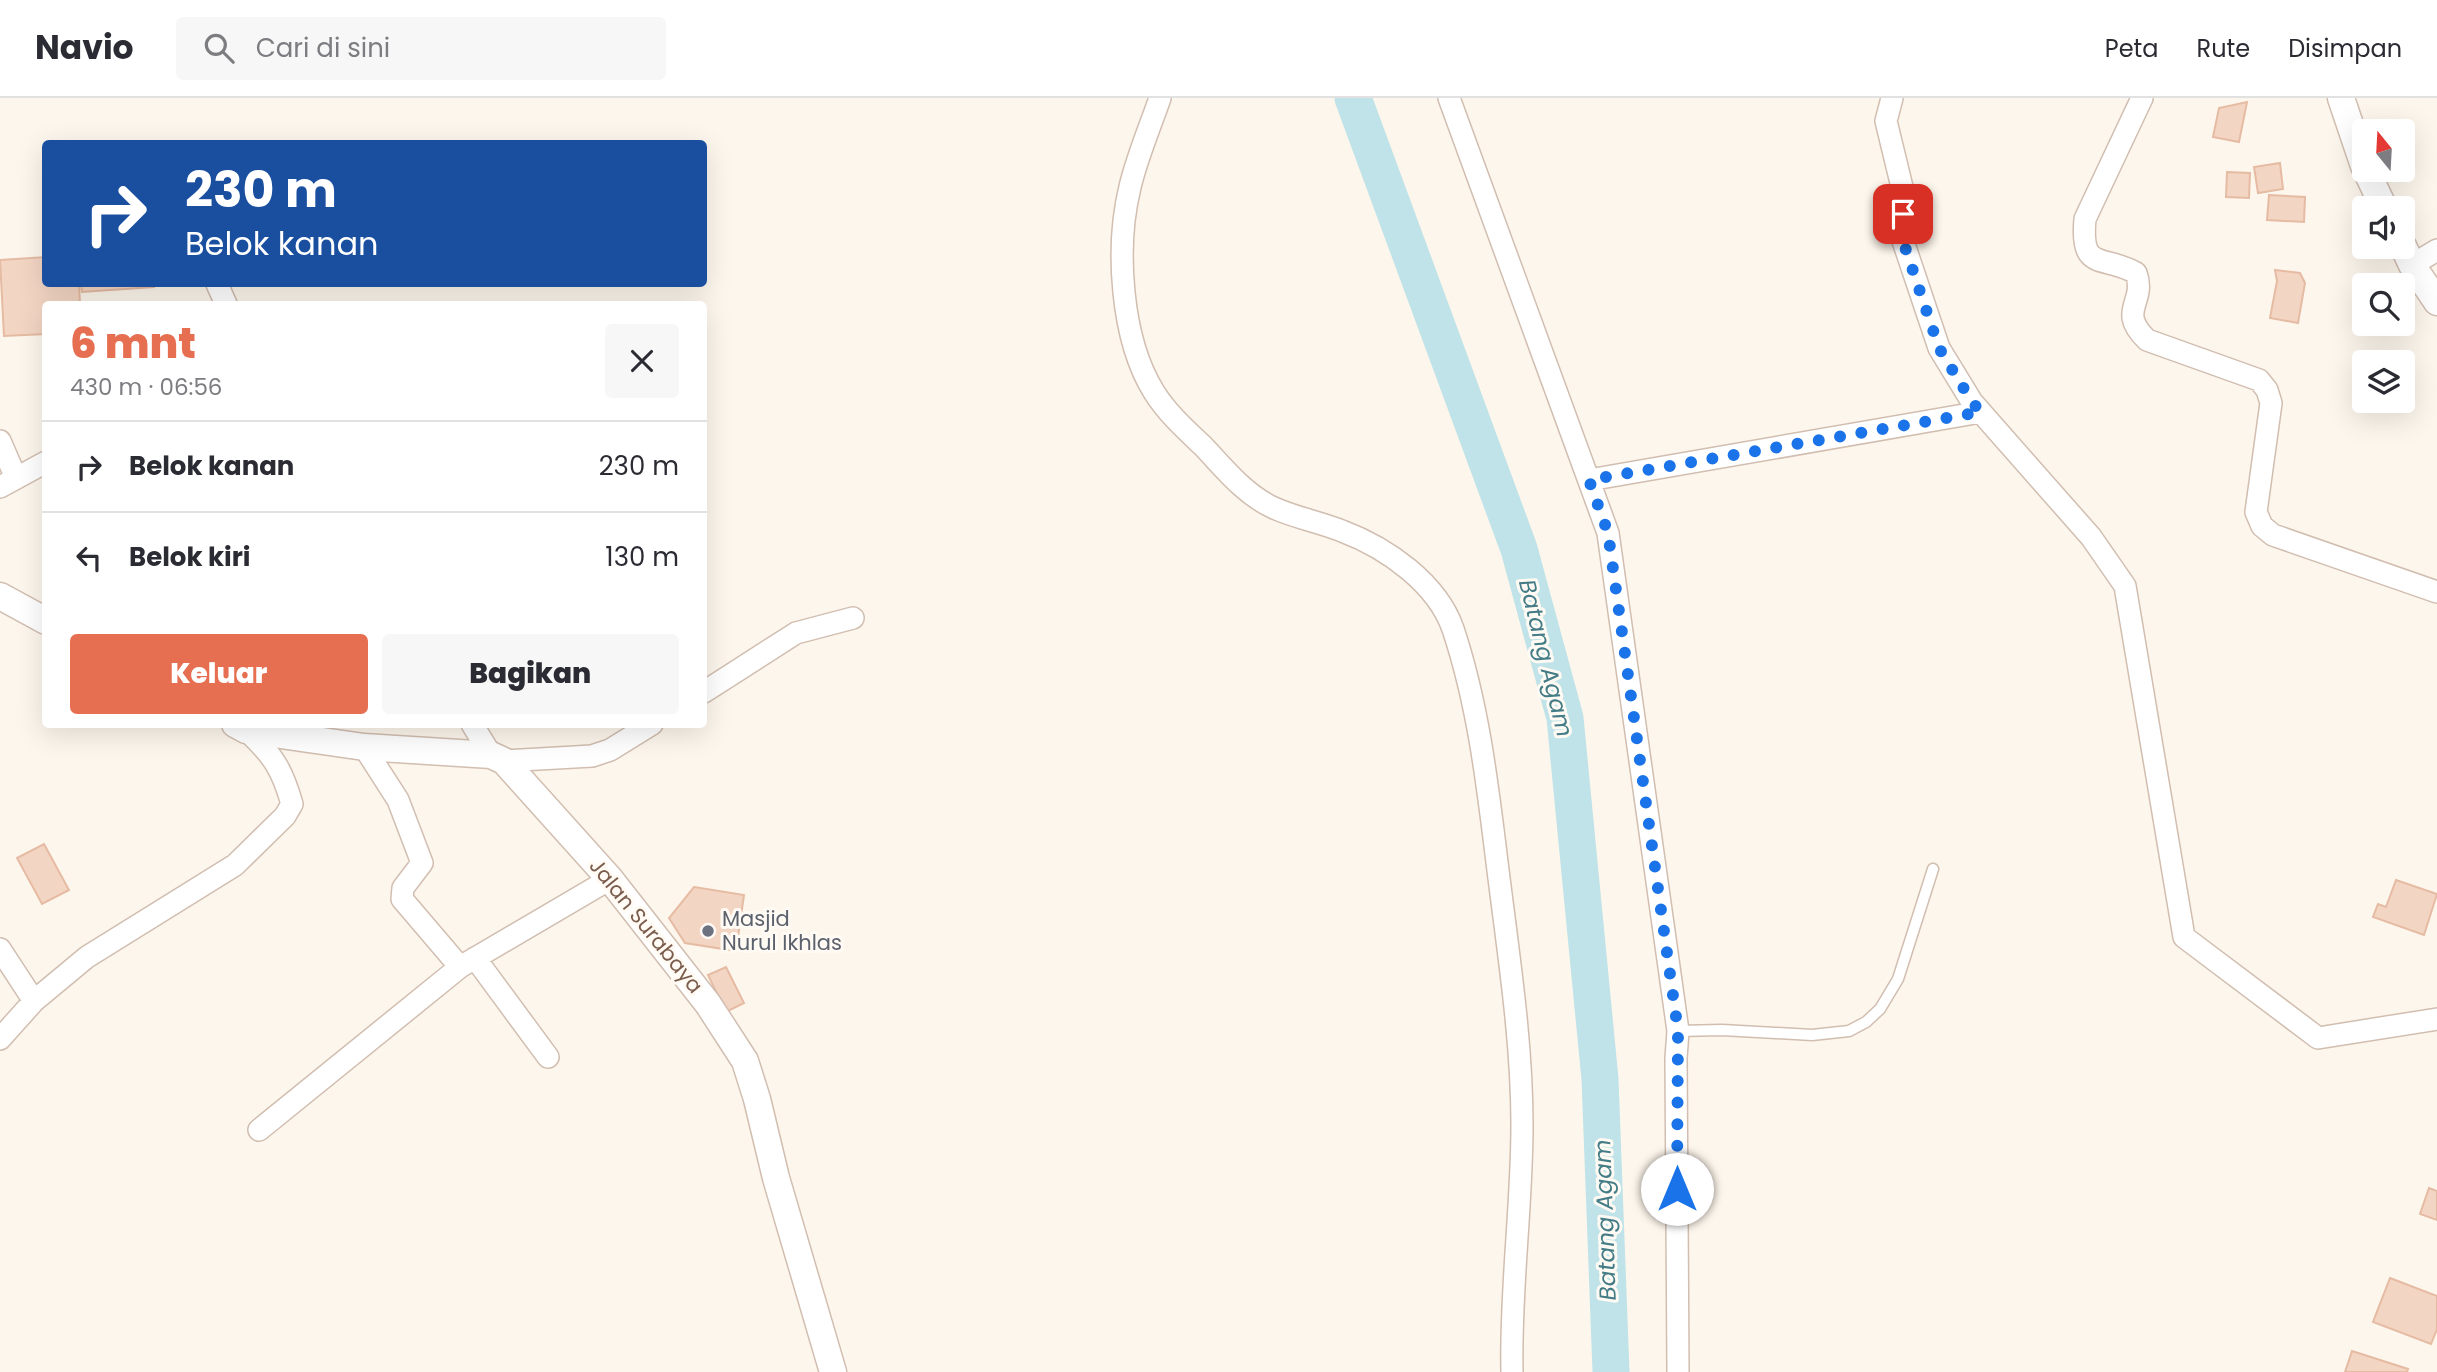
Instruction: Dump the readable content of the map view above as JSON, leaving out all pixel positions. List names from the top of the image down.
{
  "streets": {
    "street": ["Jalan Surabaya"]
  },
  "water": ["Batang Agam"],
  "places": ["Masjid Nurul Ikhlas"],
  "north": "top",
  "page": {
    "header": "Navio",
    "search": "Cari di sini",
    "nav": ["Peta", "Rute", "Disimpan"],
    "turn": ["230 m", "Belok kanan"],
    "heading": ["6 mnt", "430 m · 06:56"],
    "list": [
      {
        "name": "Belok kanan",
        "value": "230 m"
      },
      {
        "name": "Belok kiri",
        "value": "130 m"
      }
    ],
    "buttons": ["Keluar", "Bagikan"]
  }
}
